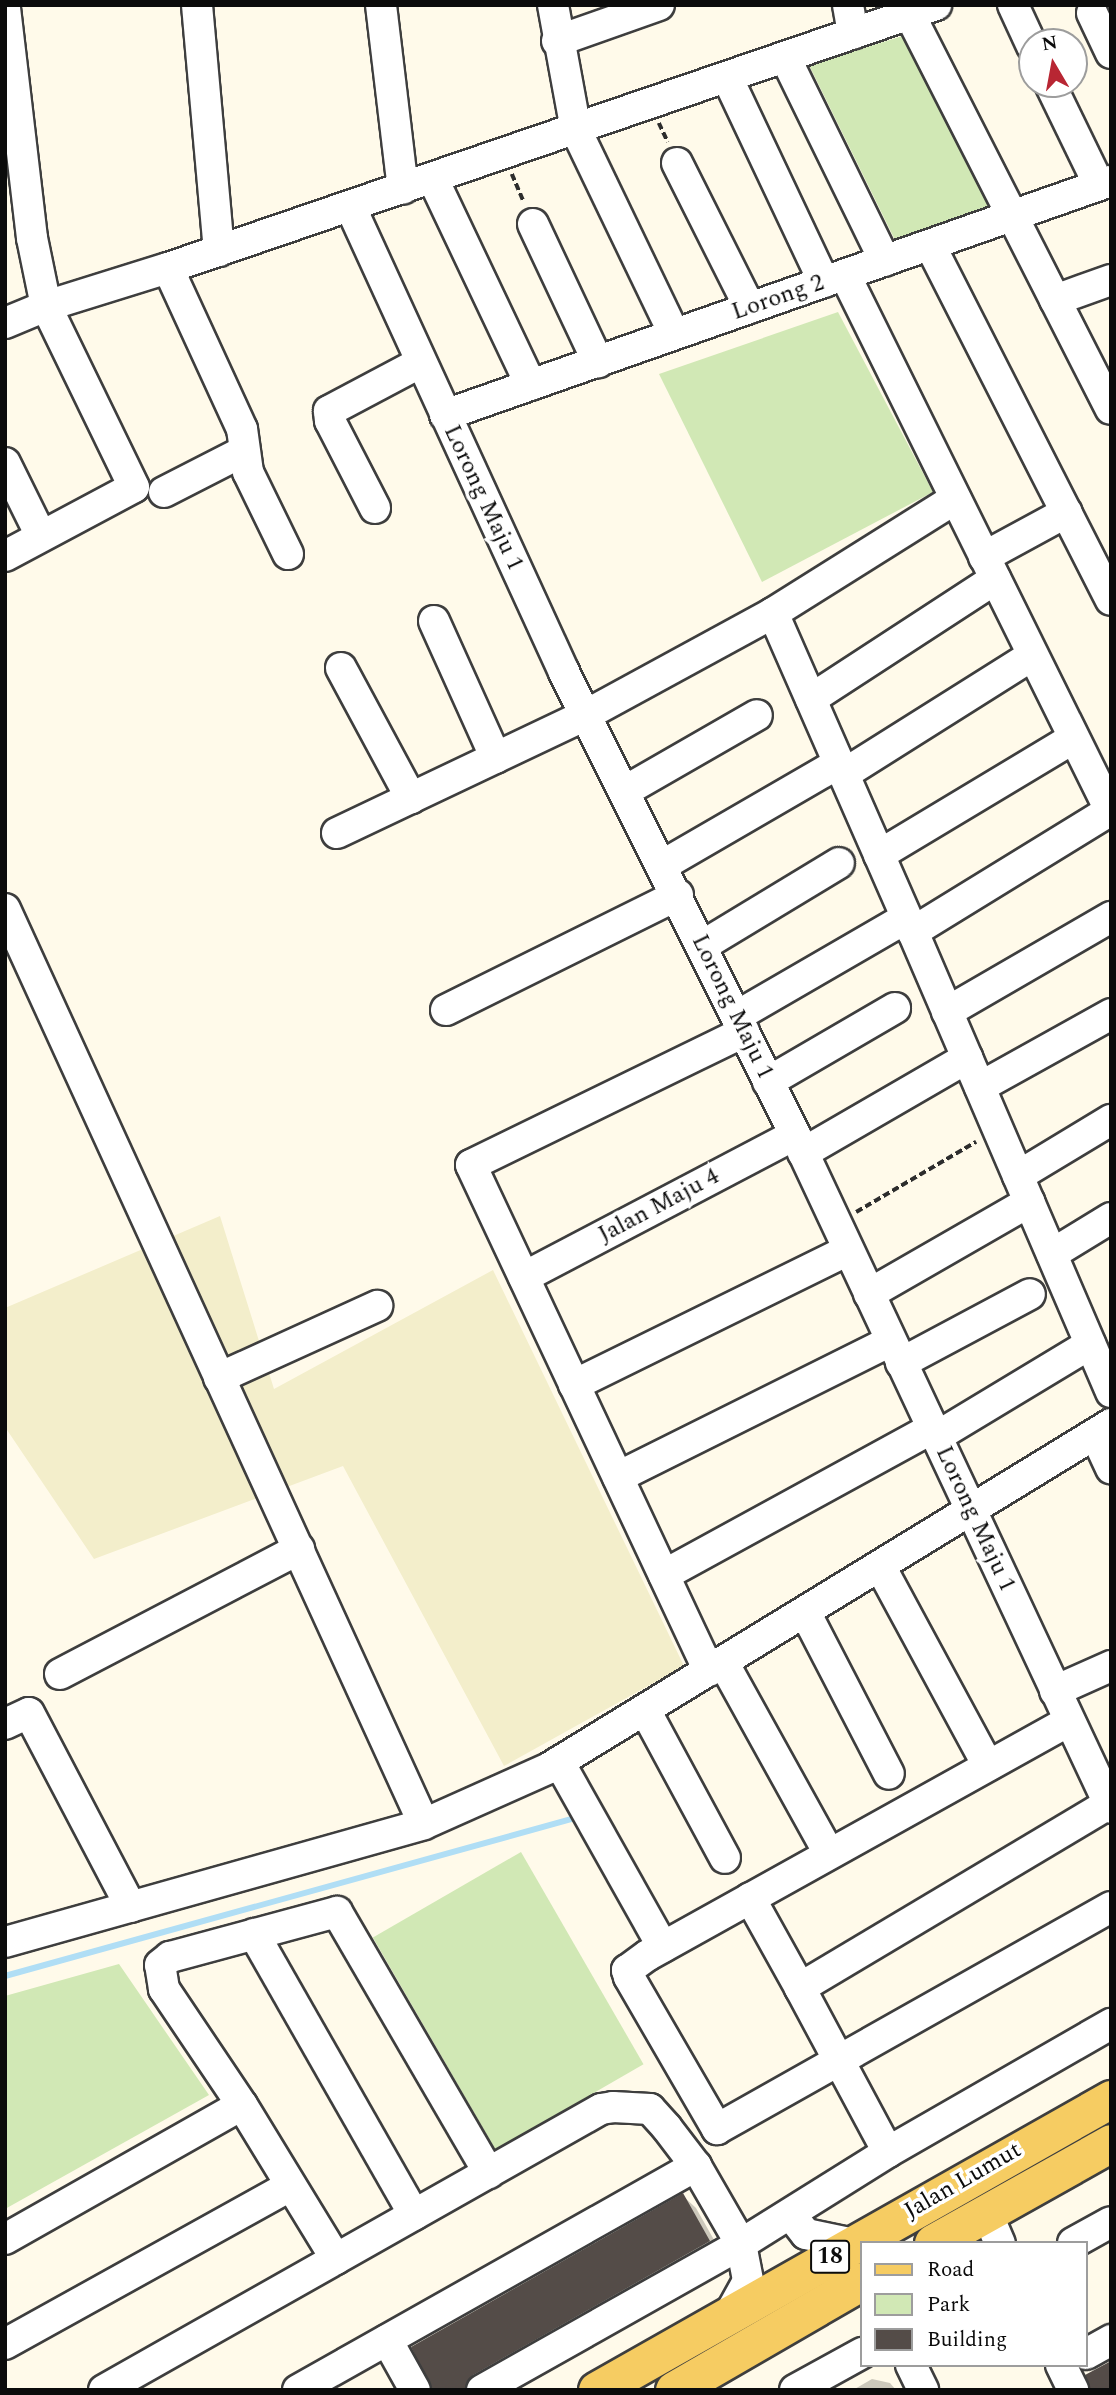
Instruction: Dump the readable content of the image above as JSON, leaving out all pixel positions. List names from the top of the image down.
{
  "streets": {
    "main road": ["Jalan Lumut", "18"],
    "street": ["Lorong 2", "Lorong Maju 1", "Jalan Maju 4"]
  },
  "crossings": [
    ["Lorong 2", "Lorong Maju 1"],
    ["Lorong Maju 1", "Jalan Maju 4"]
  ],
  "legend": ["Road", "Park", "Building"],
  "north": "top"
}
